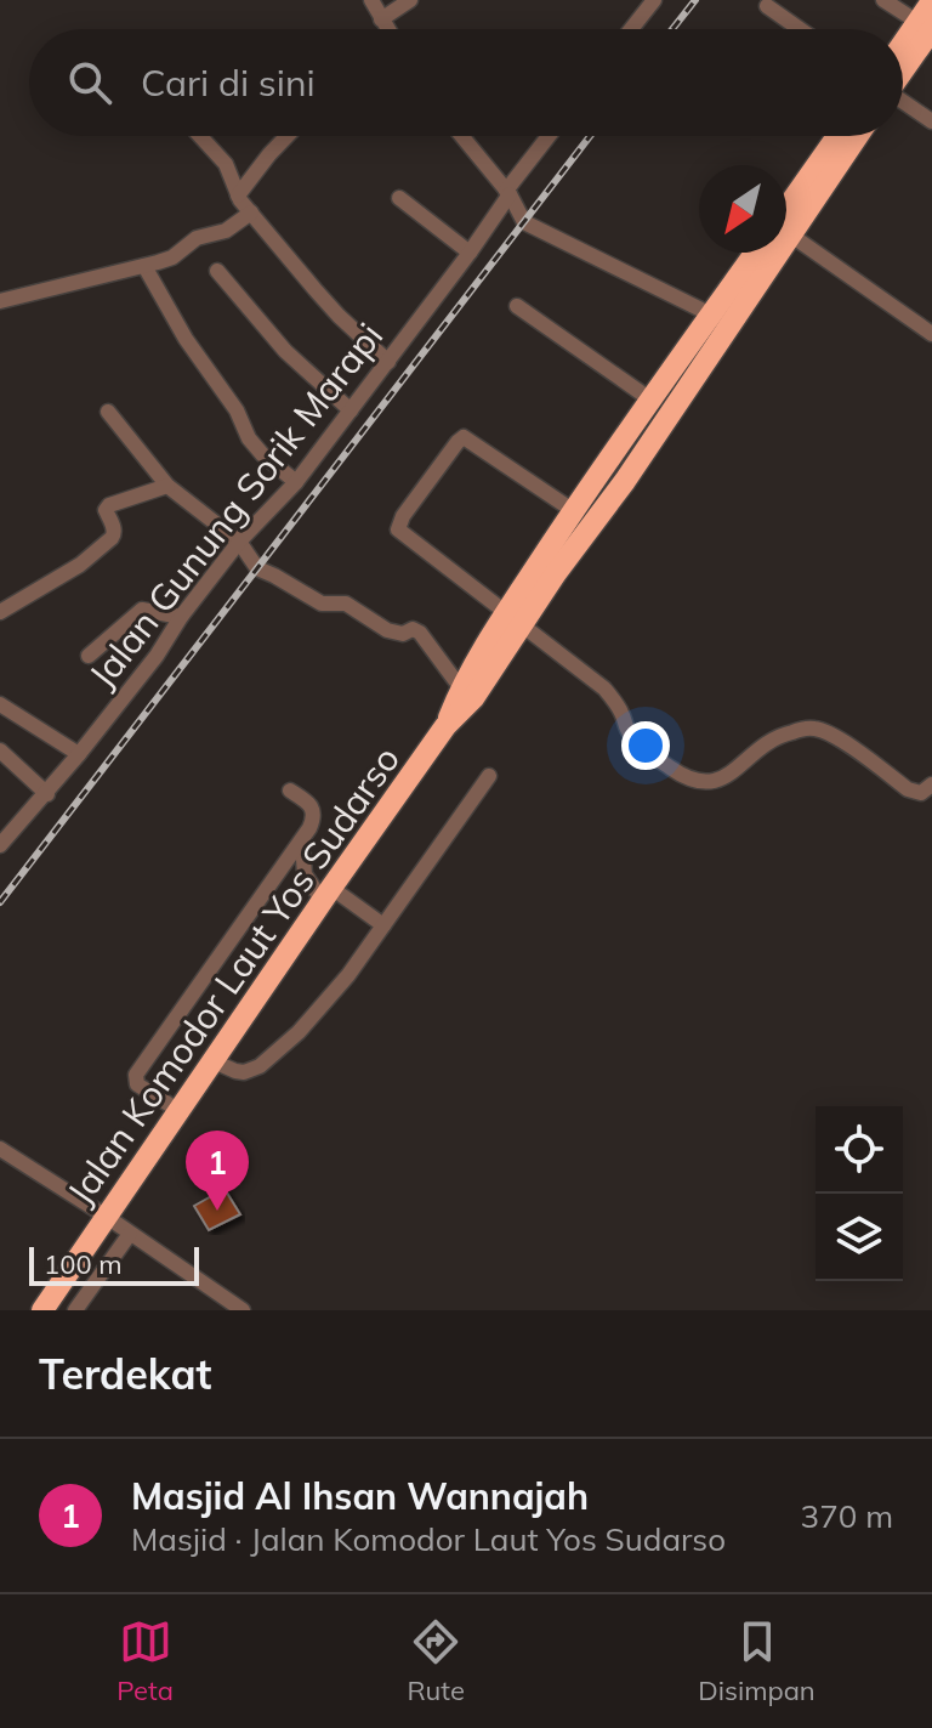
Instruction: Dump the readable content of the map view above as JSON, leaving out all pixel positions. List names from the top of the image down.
{
  "streets": {
    "highway": ["Jalan Komodor Laut Yos Sudarso"],
    "street": ["Jalan Gunung Sorik Marapi"]
  },
  "scale_bar": "100 m",
  "north": "bottom left",
  "page": {
    "search": "Cari di sini",
    "pins": "1",
    "scale": "100 m",
    "heading": "Terdekat",
    "list": [
      {
        "mark": "1",
        "name": "Masjid Al Ihsan Wannajah",
        "note": "Masjid · Jalan Komodor Laut Yos Sudarso",
        "value": "370 m"
      }
    ],
    "nav": ["Peta", "Rute", "Disimpan"]
  }
}
